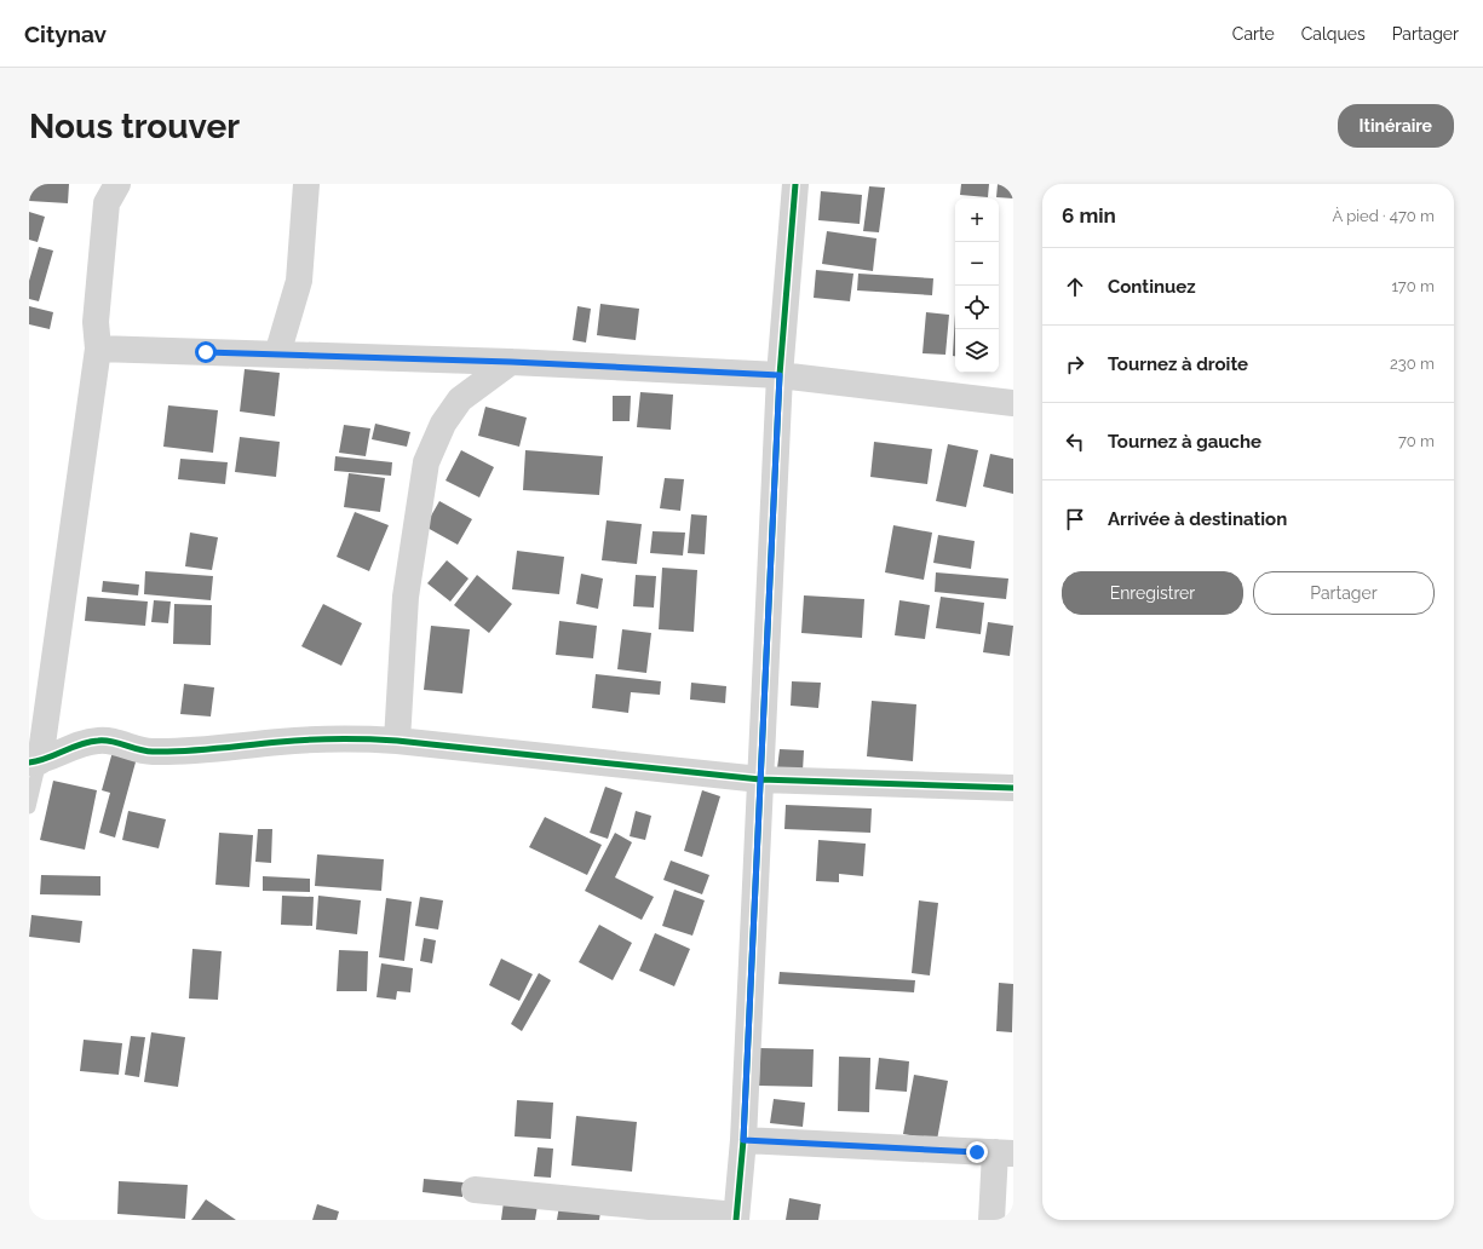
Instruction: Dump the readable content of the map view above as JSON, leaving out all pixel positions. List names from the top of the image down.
{
  "page": {
    "header": "Citynav",
    "nav": ["Carte", "Calques", "Partager"],
    "buttons": [
      "Itinéraire",
      ["Enregistrer", "Partager"]
    ],
    "title": "Nous trouver",
    "heading": ["6 min", "À pied · 470 m"],
    "map_buttons": ["+", "−"],
    "list": [
      ["Continuez", "170 m"],
      ["Tournez à droite", "230 m"],
      ["Tournez à gauche", "70 m"],
      "Arrivée à destination"
    ]
  }
}
